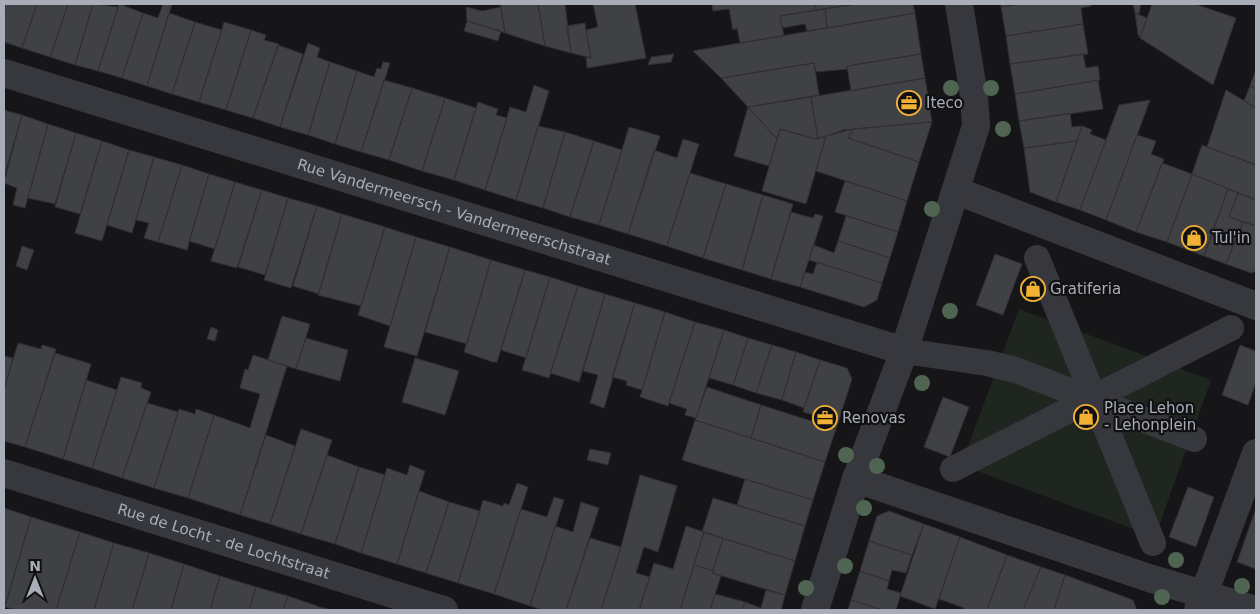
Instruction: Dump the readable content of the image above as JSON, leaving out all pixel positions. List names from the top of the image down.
{
  "streets": {
    "street": ["Rue Vandermeersch - Vandermeerschstraat", "Rue de Locht - de Lochtstraat"]
  },
  "places": {
    "office": ["Iteco", "Renovas"],
    "shop": ["Tul'in", "Gratiferia", "Place Lehon - Lehonplein"]
  },
  "north": "top"
}
